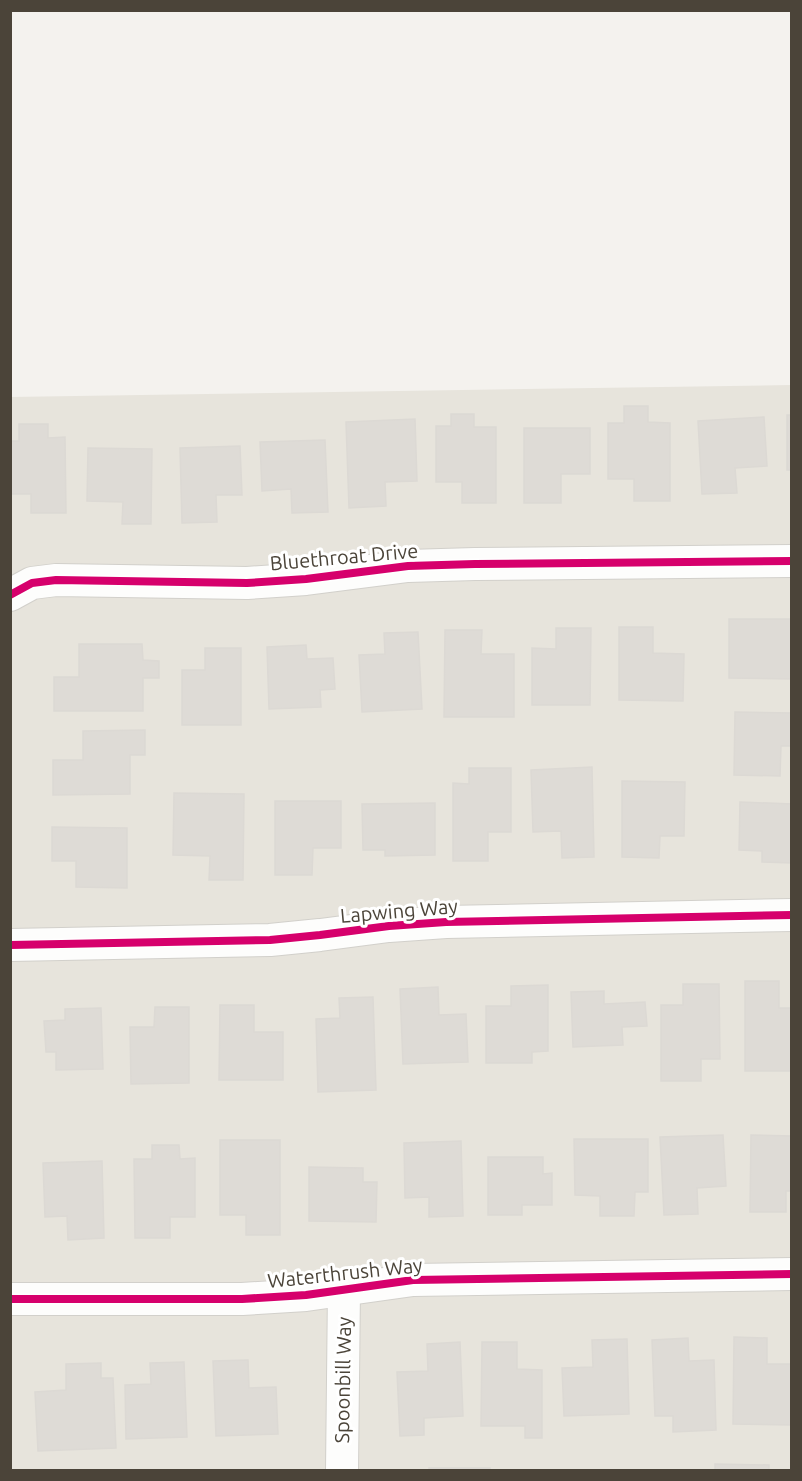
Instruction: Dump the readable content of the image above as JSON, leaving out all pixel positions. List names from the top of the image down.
{
  "streets": {
    "street": [
      "Bluethroat Drive",
      "Lapwing Way",
      "Waterthrush Way",
      "Spoonbill Way"
    ]
  },
  "crossings": [
    ["Waterthrush Way", "Spoonbill Way"]
  ]
}
